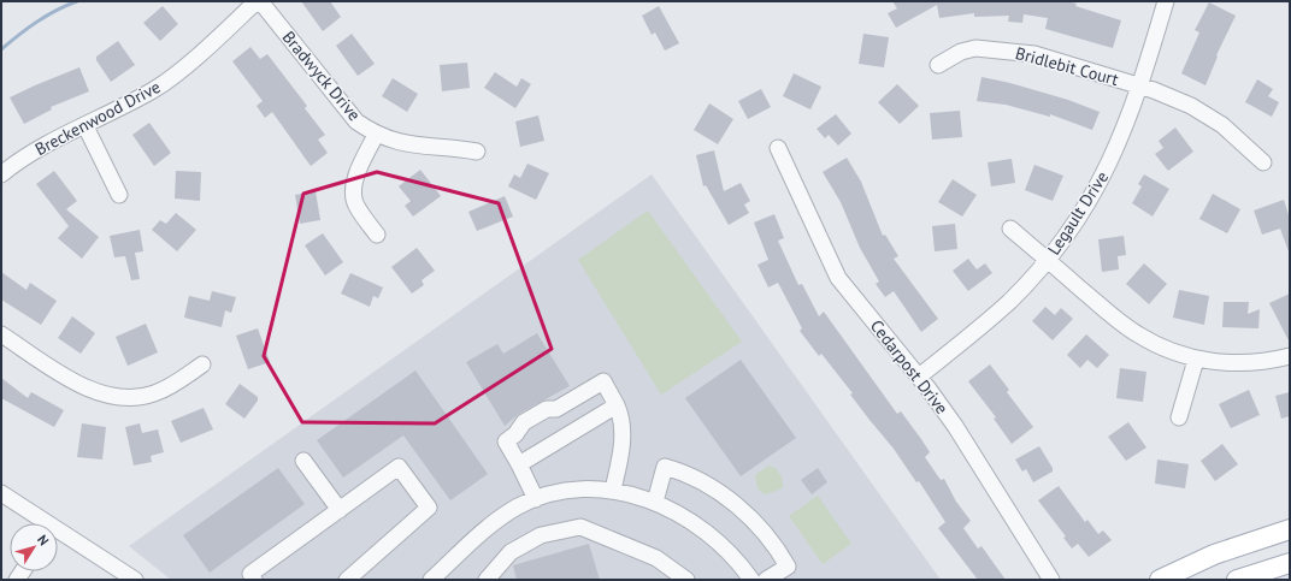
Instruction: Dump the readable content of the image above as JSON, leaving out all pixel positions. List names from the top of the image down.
{
  "streets": {
    "street": [
      "Bridlebit Court",
      "Bradwyck Drive",
      "Breckenwood Drive",
      "Legault Drive",
      "Cedarpost Drive"
    ]
  },
  "crossings": [
    ["Bridlebit Court", "Legault Drive"],
    ["Legault Drive", "Cedarpost Drive"]
  ],
  "north": "top right"
}
